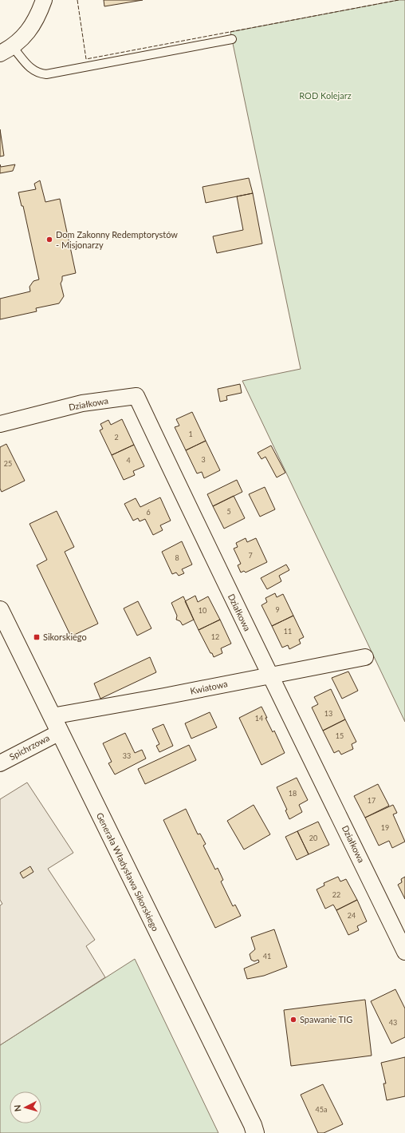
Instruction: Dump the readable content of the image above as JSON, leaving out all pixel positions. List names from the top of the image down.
{
  "streets": {
    "street": [
      "Działkowa",
      "Kwiatowa",
      "Spichrzowa",
      "Generała Władysława Sikorskiego"
    ]
  },
  "crossings": [
    ["Działkowa", "Kwiatowa"],
    ["Kwiatowa", "Generała Władysława Sikorskiego"],
    ["Spichrzowa", "Generała Władysława Sikorskiego"]
  ],
  "parks": ["ROD Kolejarz"],
  "places": {
    "other": ["Dom Zakonny Redemptorystów - Misjonarzy", "Spawanie TIG"],
    "transit": ["Sikorskiego"]
  },
  "house_numbers": [
    "1",
    "2",
    "3",
    "4",
    "25",
    "5",
    "6",
    "7",
    "8",
    "9",
    "10",
    "11",
    "12",
    "13",
    "14",
    "15",
    "33",
    "18",
    "17",
    "19",
    "20",
    "22",
    "24",
    "41",
    "43",
    "45a"
  ],
  "north": "left"
}
